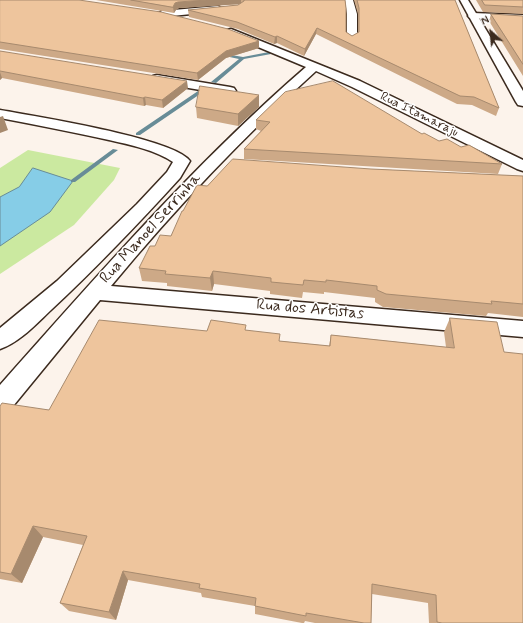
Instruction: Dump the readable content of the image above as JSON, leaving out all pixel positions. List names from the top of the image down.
{
  "streets": {
    "street": ["Rua Itamaraju", "Rua Manoel Serrinha", "Rua dos Artistas"]
  },
  "crossings": [
    ["Rua Itamaraju", "Rua Manoel Serrinha"],
    ["Rua Manoel Serrinha", "Rua dos Artistas"]
  ],
  "north": "top left"
}
